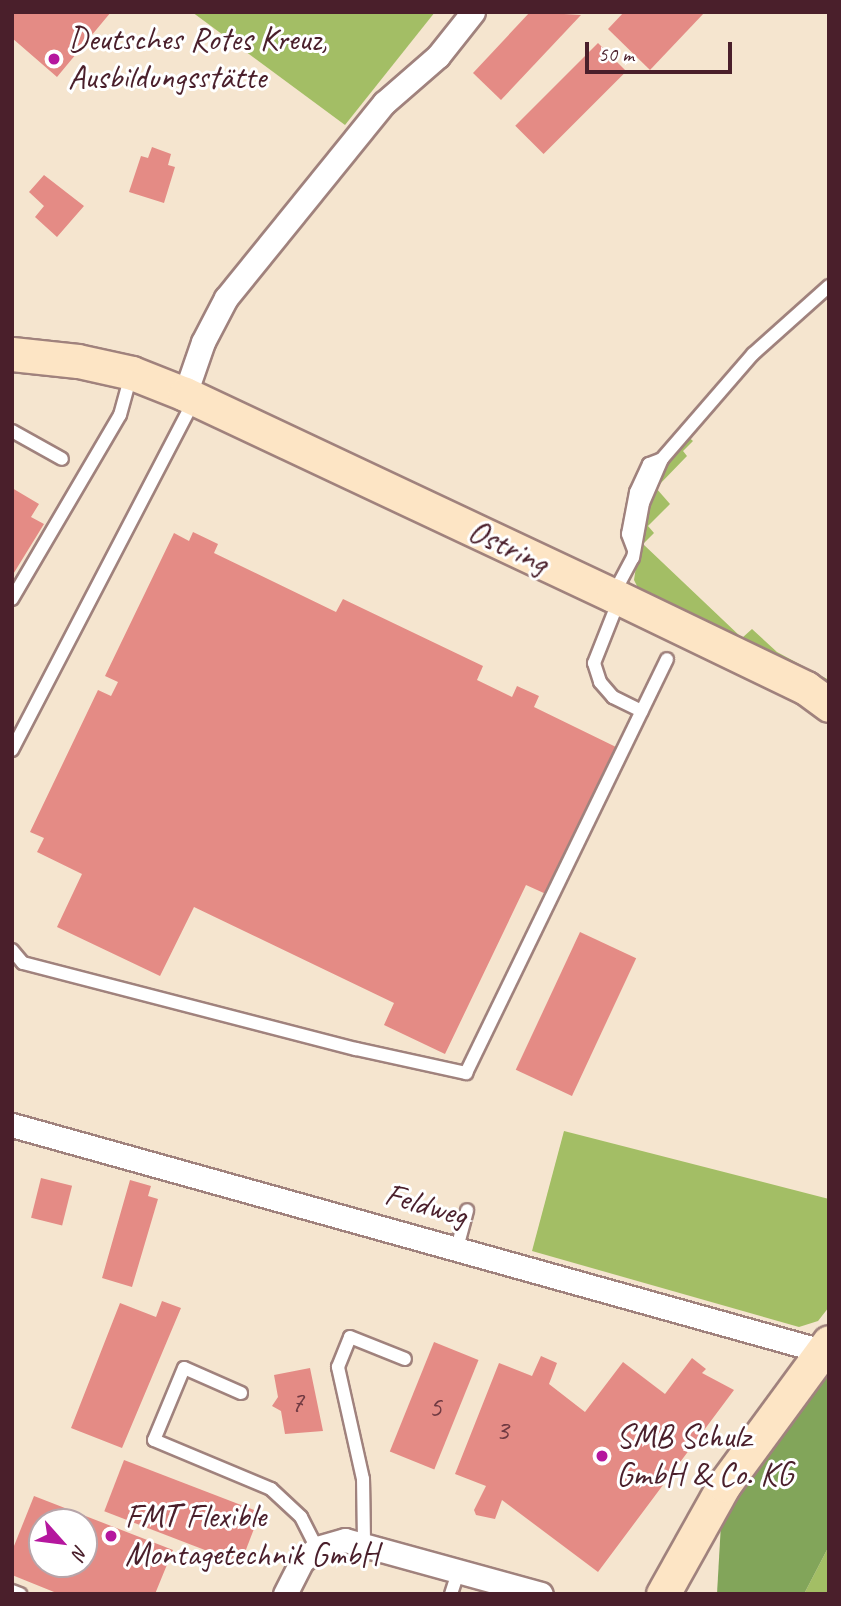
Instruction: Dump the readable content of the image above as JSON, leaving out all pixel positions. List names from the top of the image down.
{
  "streets": {
    "main road": ["Ostring"],
    "street": ["Feldweg"]
  },
  "places": ["Deutsches Rotes Kreuz, Ausbildungsstätte", "SMB Schulz GmbH & Co. KG", "FMT Flexible Montagetechnik GmbH"],
  "house_numbers": ["7", "5", "3"],
  "scale_bar": "50 m",
  "north": "bottom right"
}
